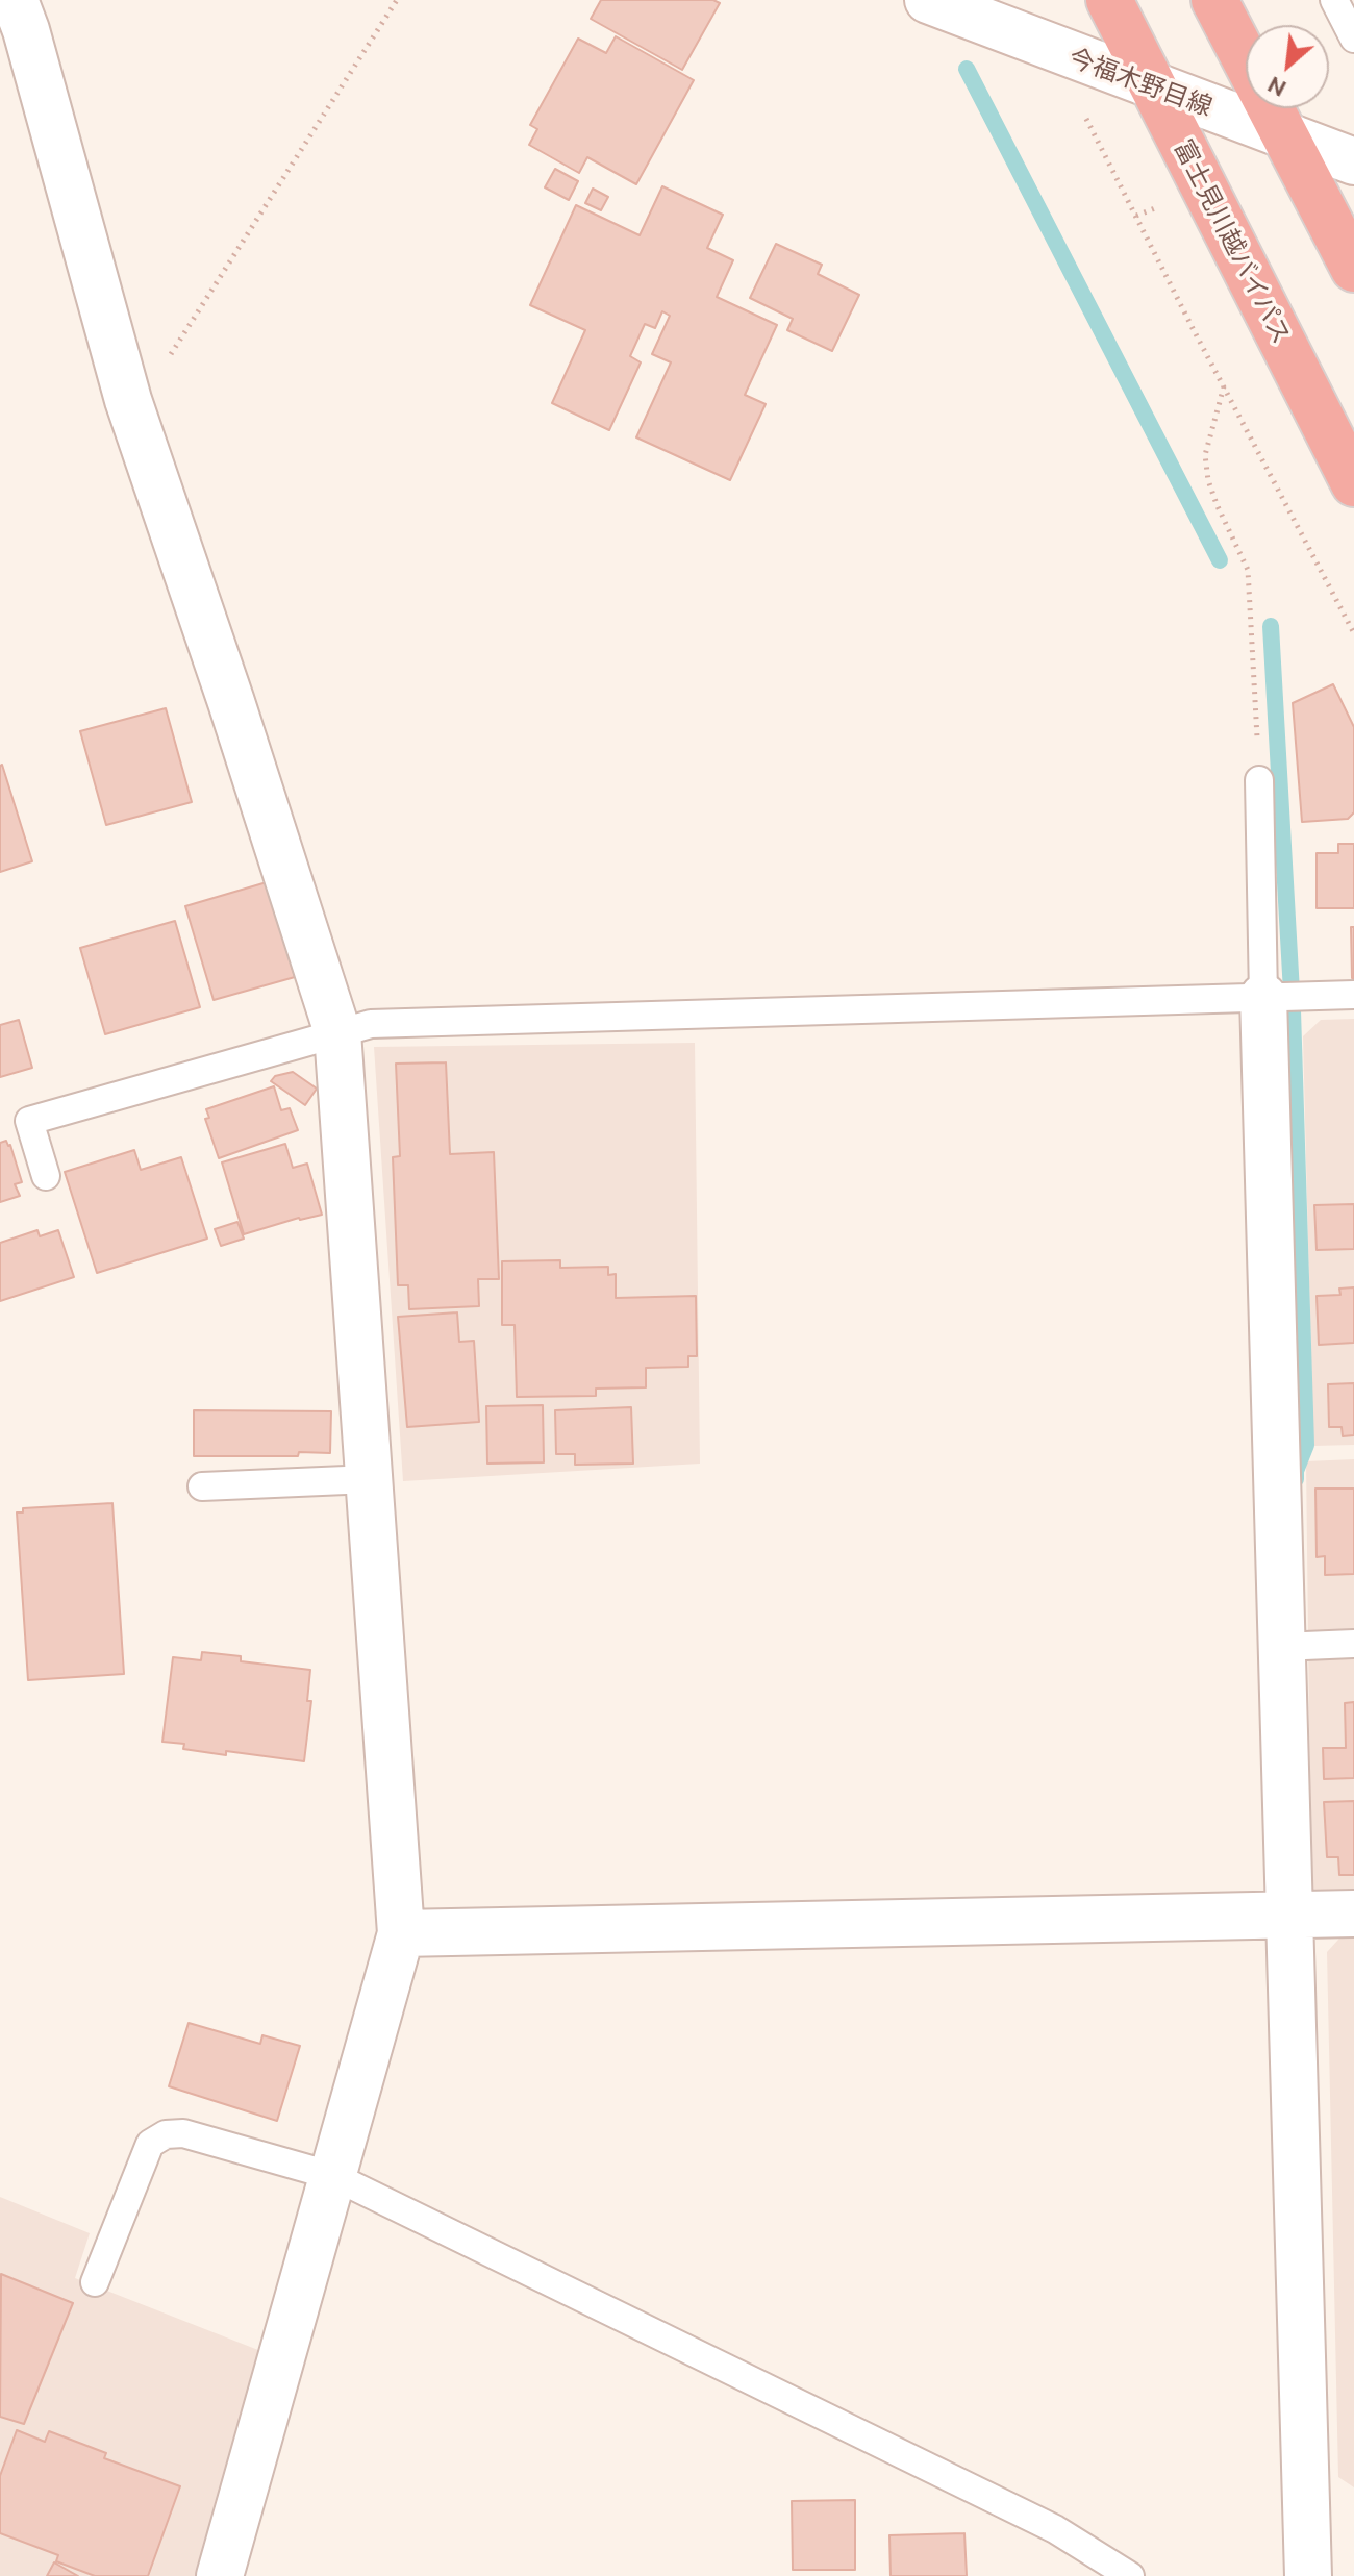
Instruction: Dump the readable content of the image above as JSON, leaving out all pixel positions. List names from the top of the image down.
{
  "streets": {
    "highway": ["富士見川越バイパス"],
    "street": ["今福木野目線"]
  },
  "crossings": [
    ["今福木野目線", "富士見川越バイパス"]
  ],
  "north": "bottom left"
}
